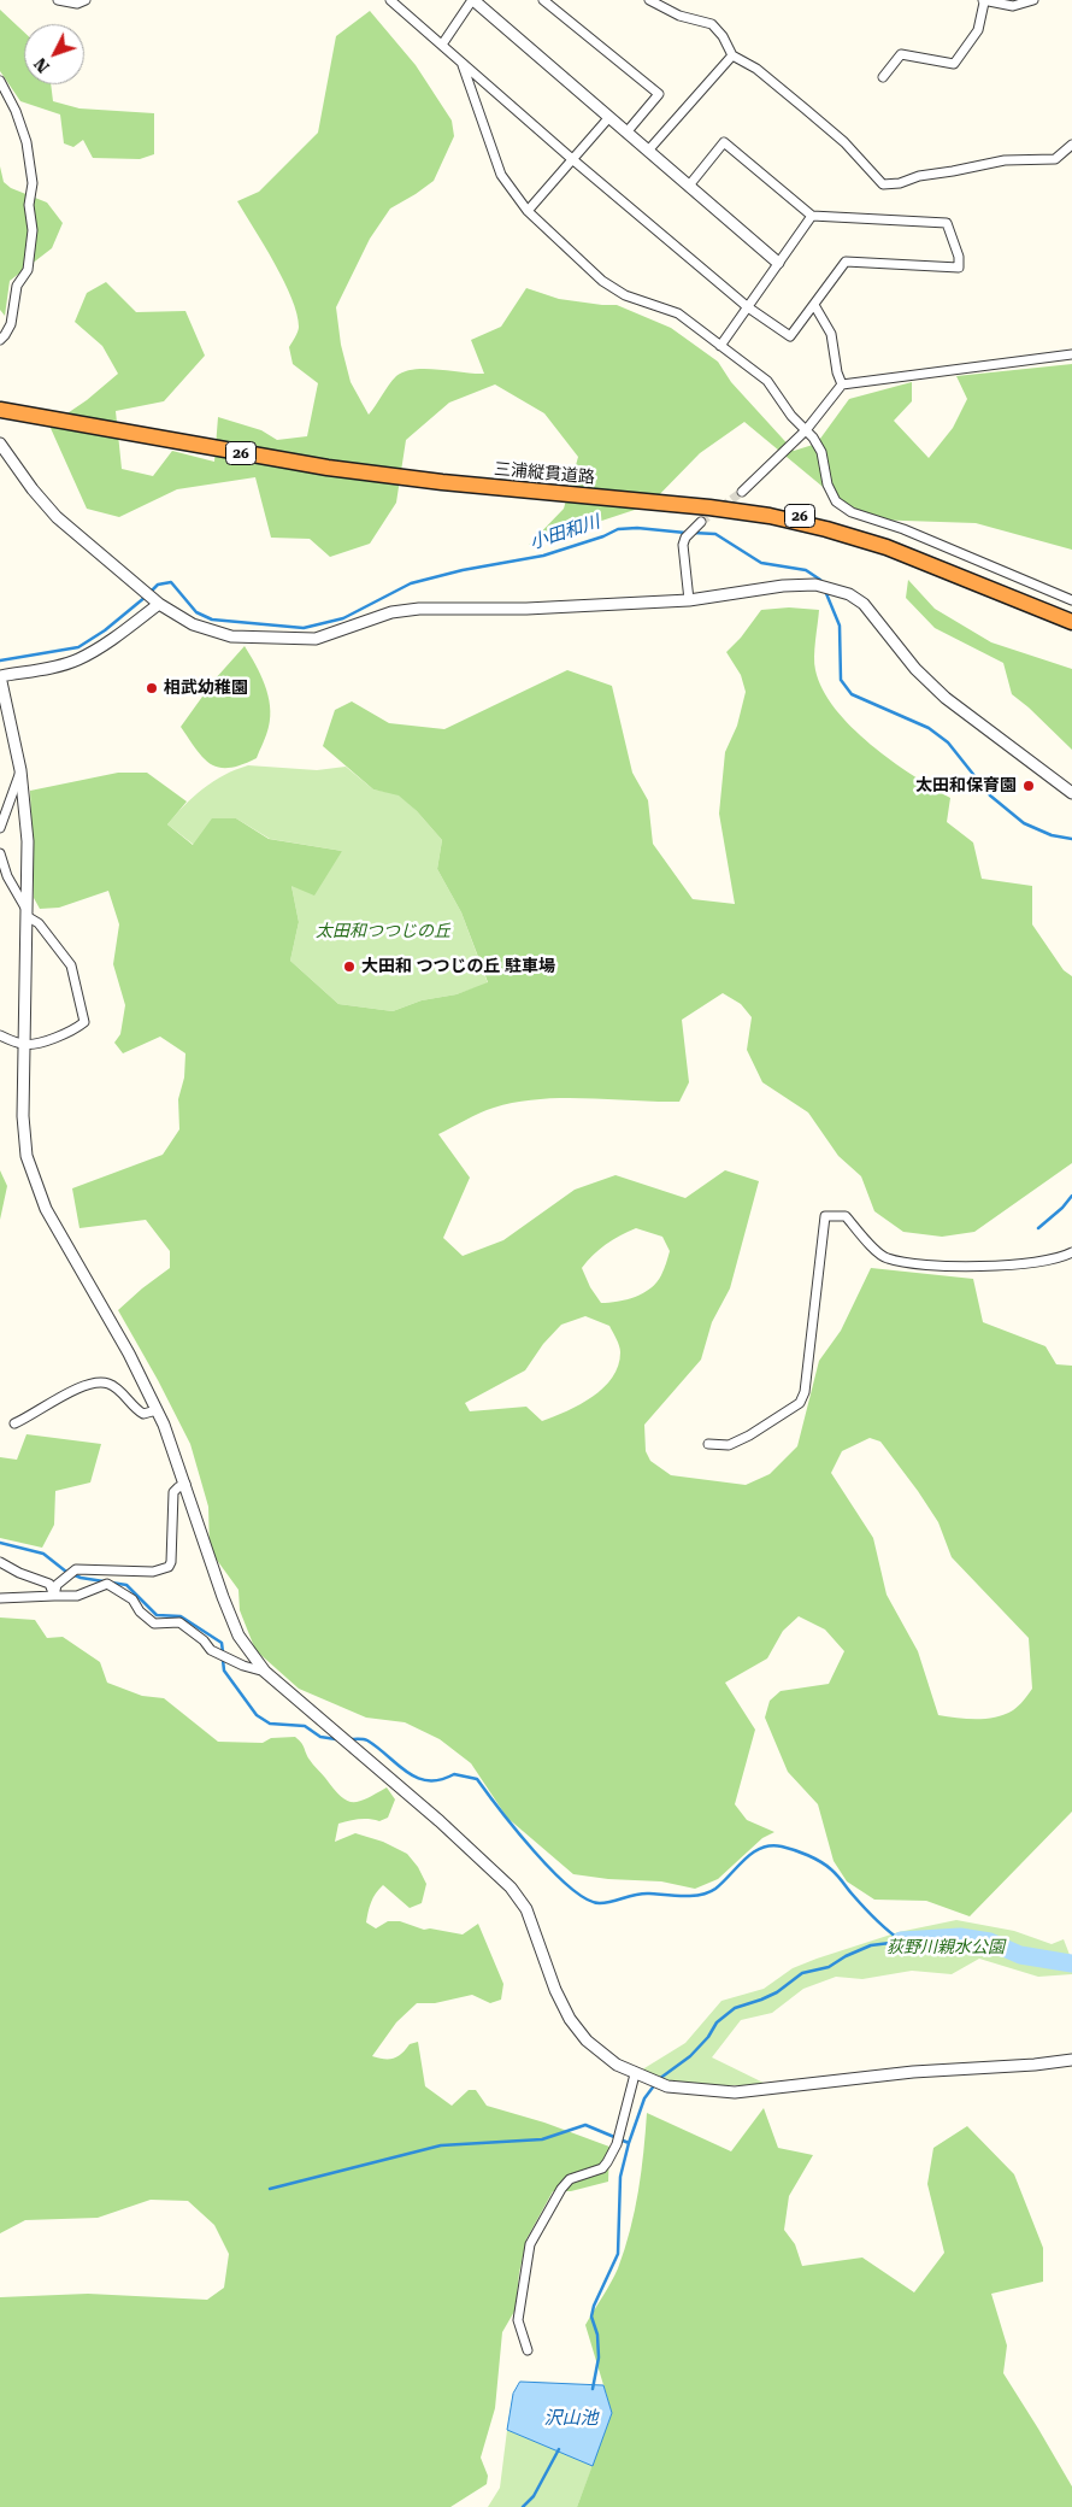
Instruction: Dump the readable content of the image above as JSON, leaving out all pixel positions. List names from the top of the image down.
{
  "streets": {
    "highway": ["26", "三浦縦貫道路"]
  },
  "water": ["小田和川", "沢山池"],
  "parks": ["太田和つつじの丘", "荻野川親水公園"],
  "places": ["相武幼稚園", "太田和保育園", "大田和 つつじの丘 駐車場"],
  "north": "bottom left"
}
